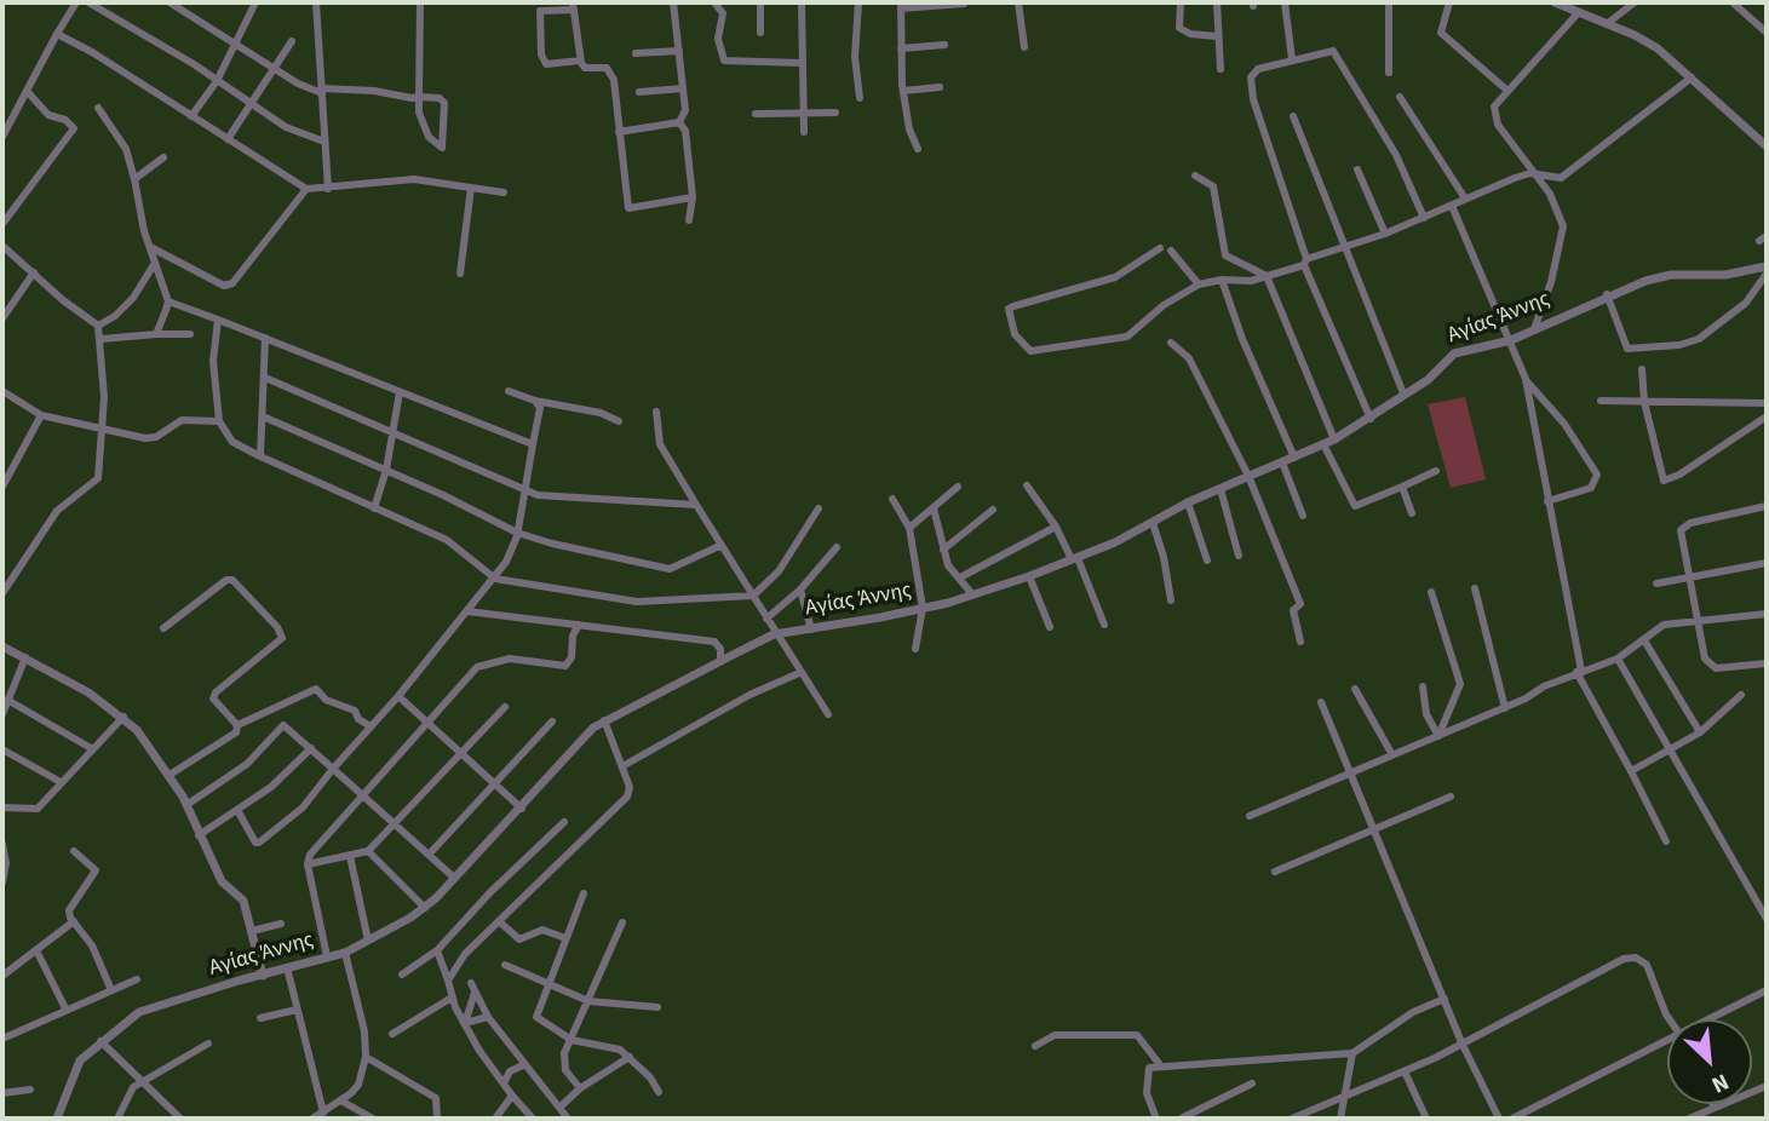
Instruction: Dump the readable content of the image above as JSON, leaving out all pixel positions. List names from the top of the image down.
{
  "streets": {
    "street": ["Αγίας Άννης"]
  },
  "north": "bottom right"
}
